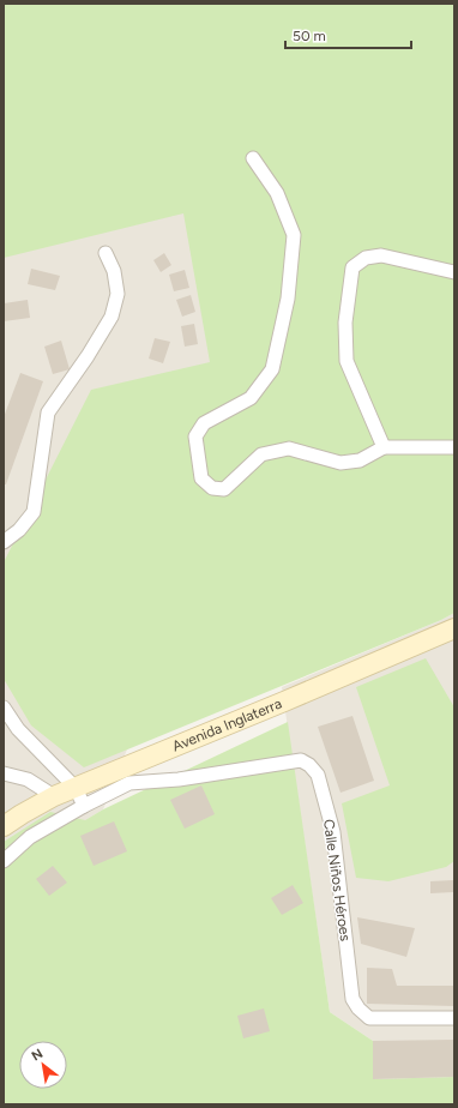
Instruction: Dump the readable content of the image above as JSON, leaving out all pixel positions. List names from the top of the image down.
{
  "streets": {
    "main road": ["Avenida Inglaterra"],
    "street": ["Calle Niños Héroes"]
  },
  "scale_bar": "50 m",
  "north": "top left"
}
